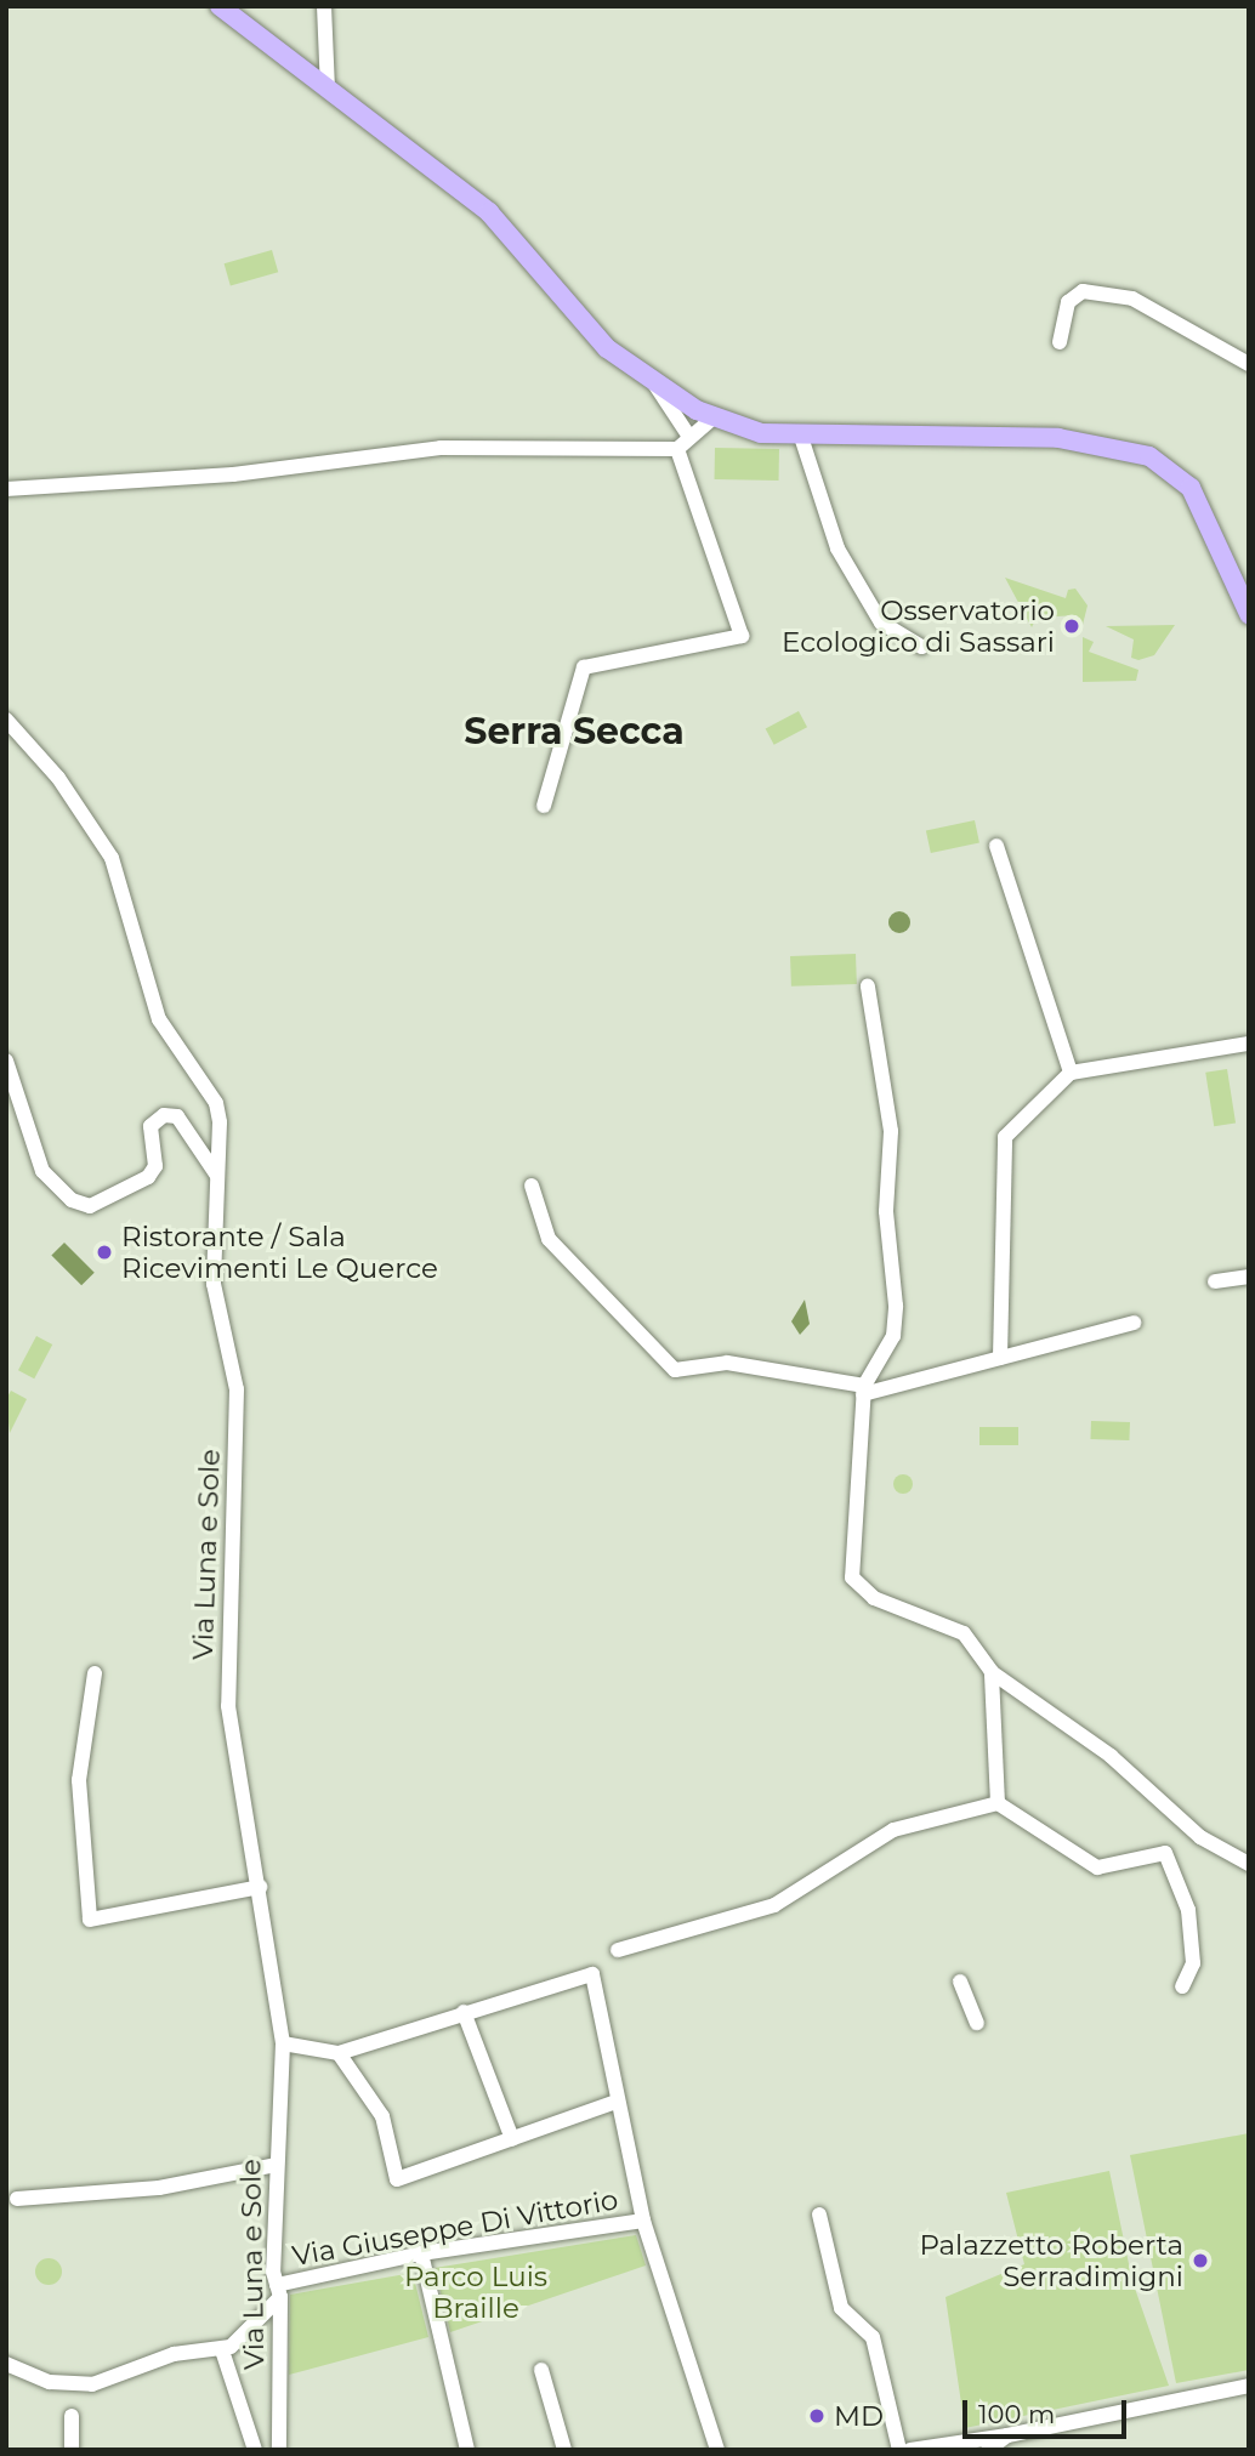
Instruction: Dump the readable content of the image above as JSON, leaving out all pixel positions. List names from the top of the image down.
{
  "streets": {
    "street": ["Via Luna e Sole", "Via Giuseppe Di Vittorio"]
  },
  "crossings": [
    ["Via Luna e Sole", "Via Giuseppe Di Vittorio"]
  ],
  "districts": ["Serra Secca"],
  "parks": ["Parco Luis Braille"],
  "places": [
    "Osservatorio Ecologico di Sassari",
    "Ristorante / Sala Ricevimenti Le Querce",
    "Palazzetto Roberta Serradimigni",
    "MD"
  ],
  "scale_bar": "100 m"
}
